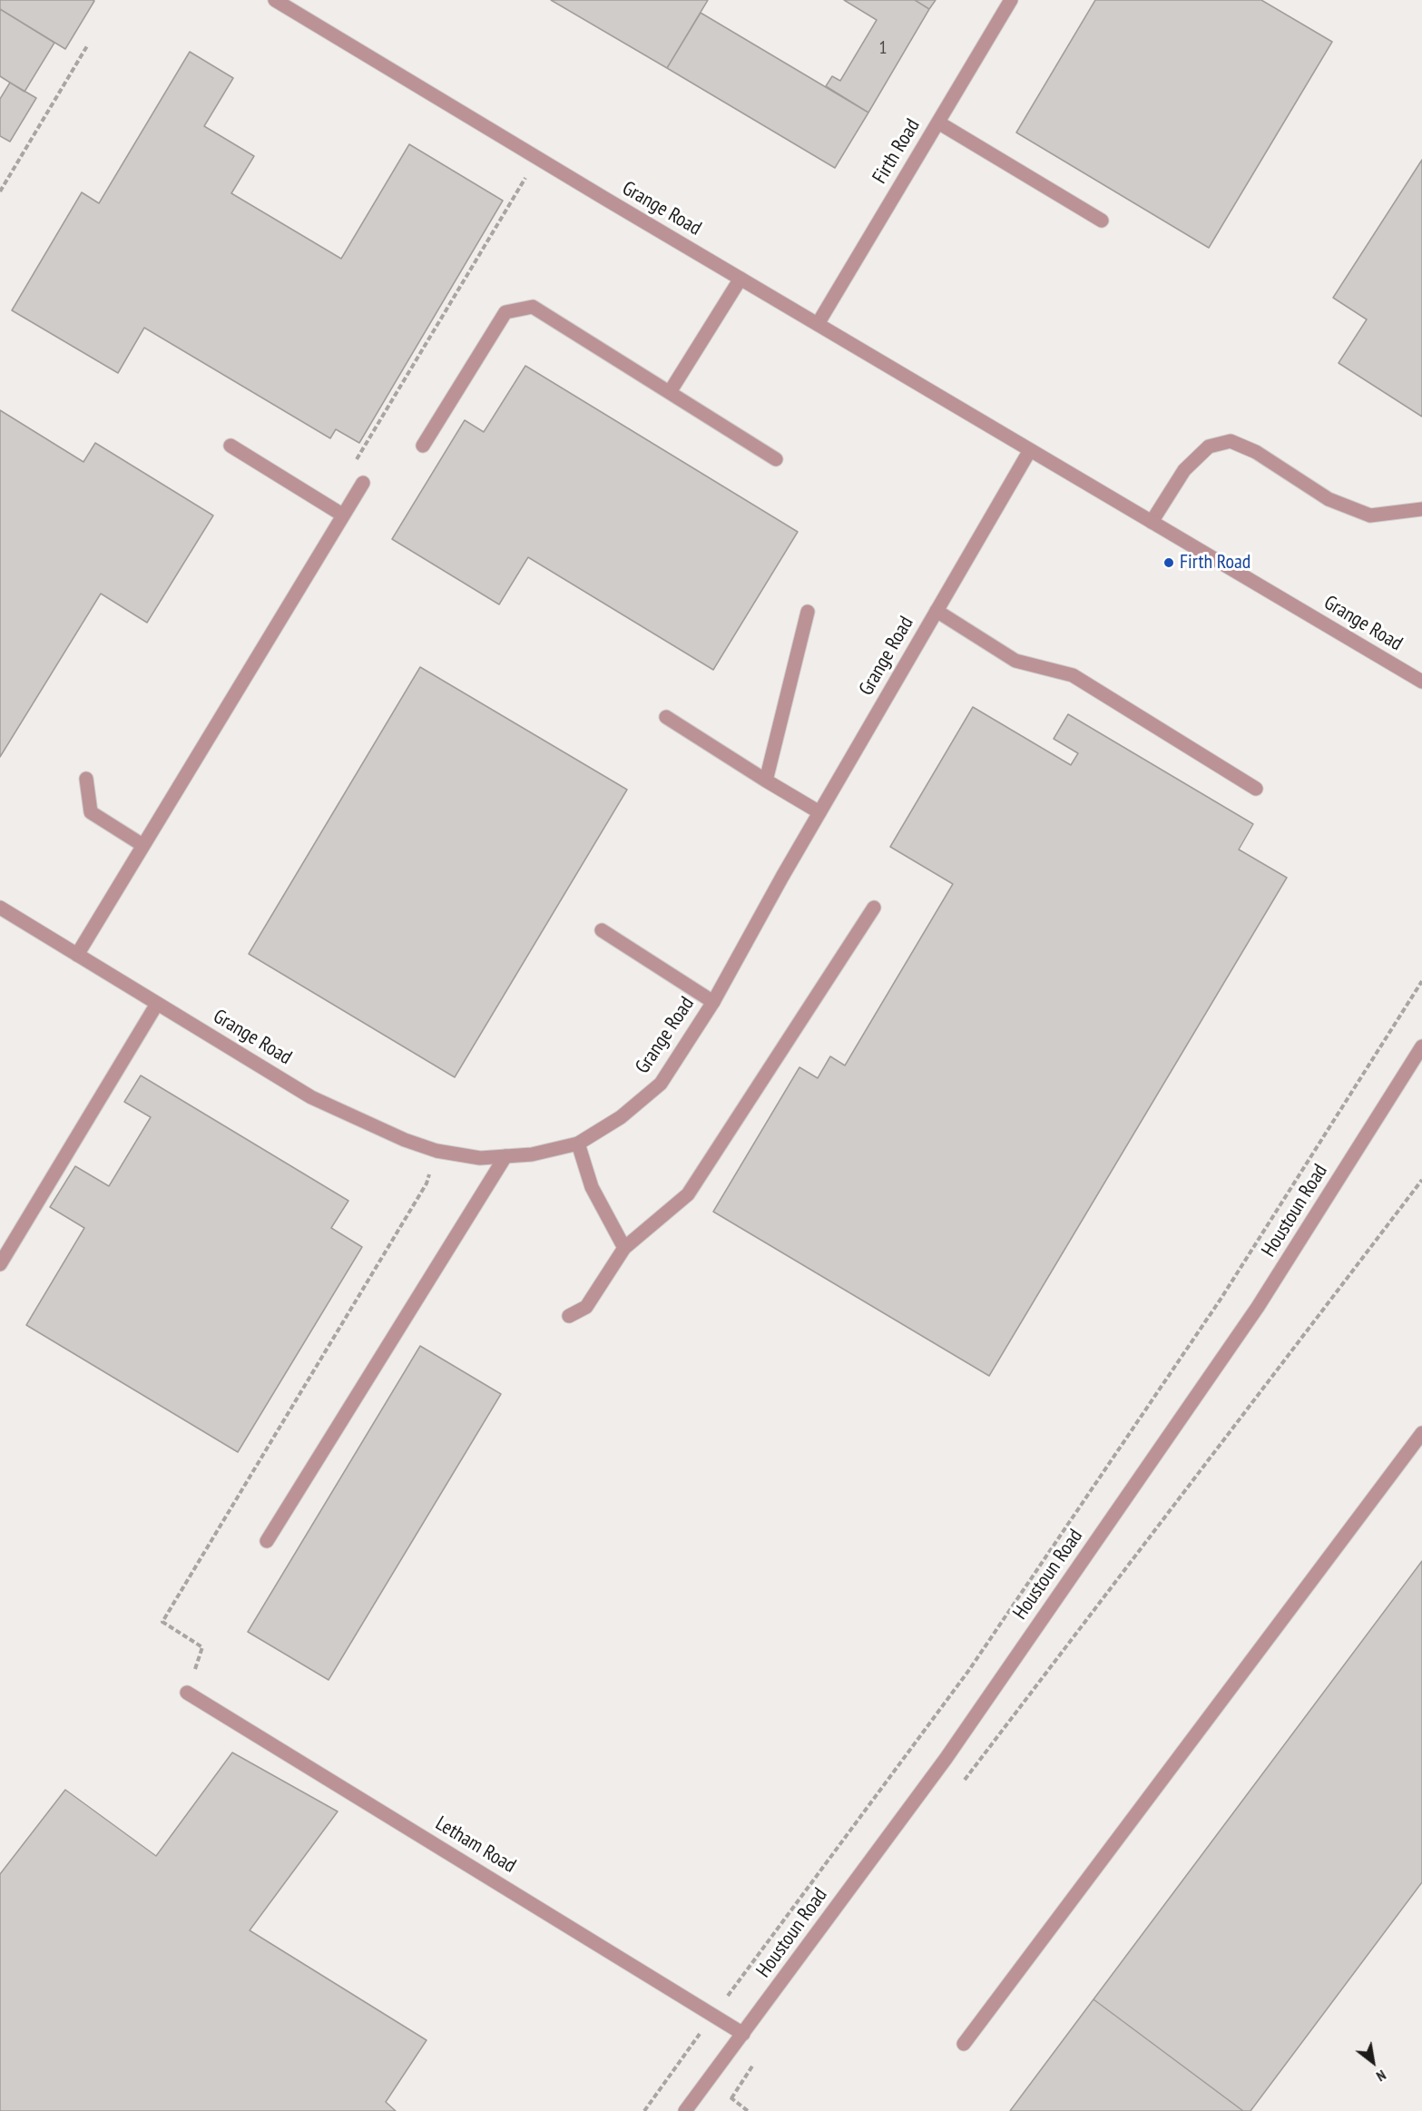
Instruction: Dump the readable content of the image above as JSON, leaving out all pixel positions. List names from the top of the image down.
{
  "streets": {
    "street": [
      "Firth Road",
      "Grange Road",
      "Houstoun Road",
      "Letham Road"
    ]
  },
  "crossings": [
    ["Firth Road", "Grange Road"],
    ["Houstoun Road", "Letham Road"]
  ],
  "places": ["Firth Road"],
  "house_numbers": ["1"],
  "north": "bottom right"
}
